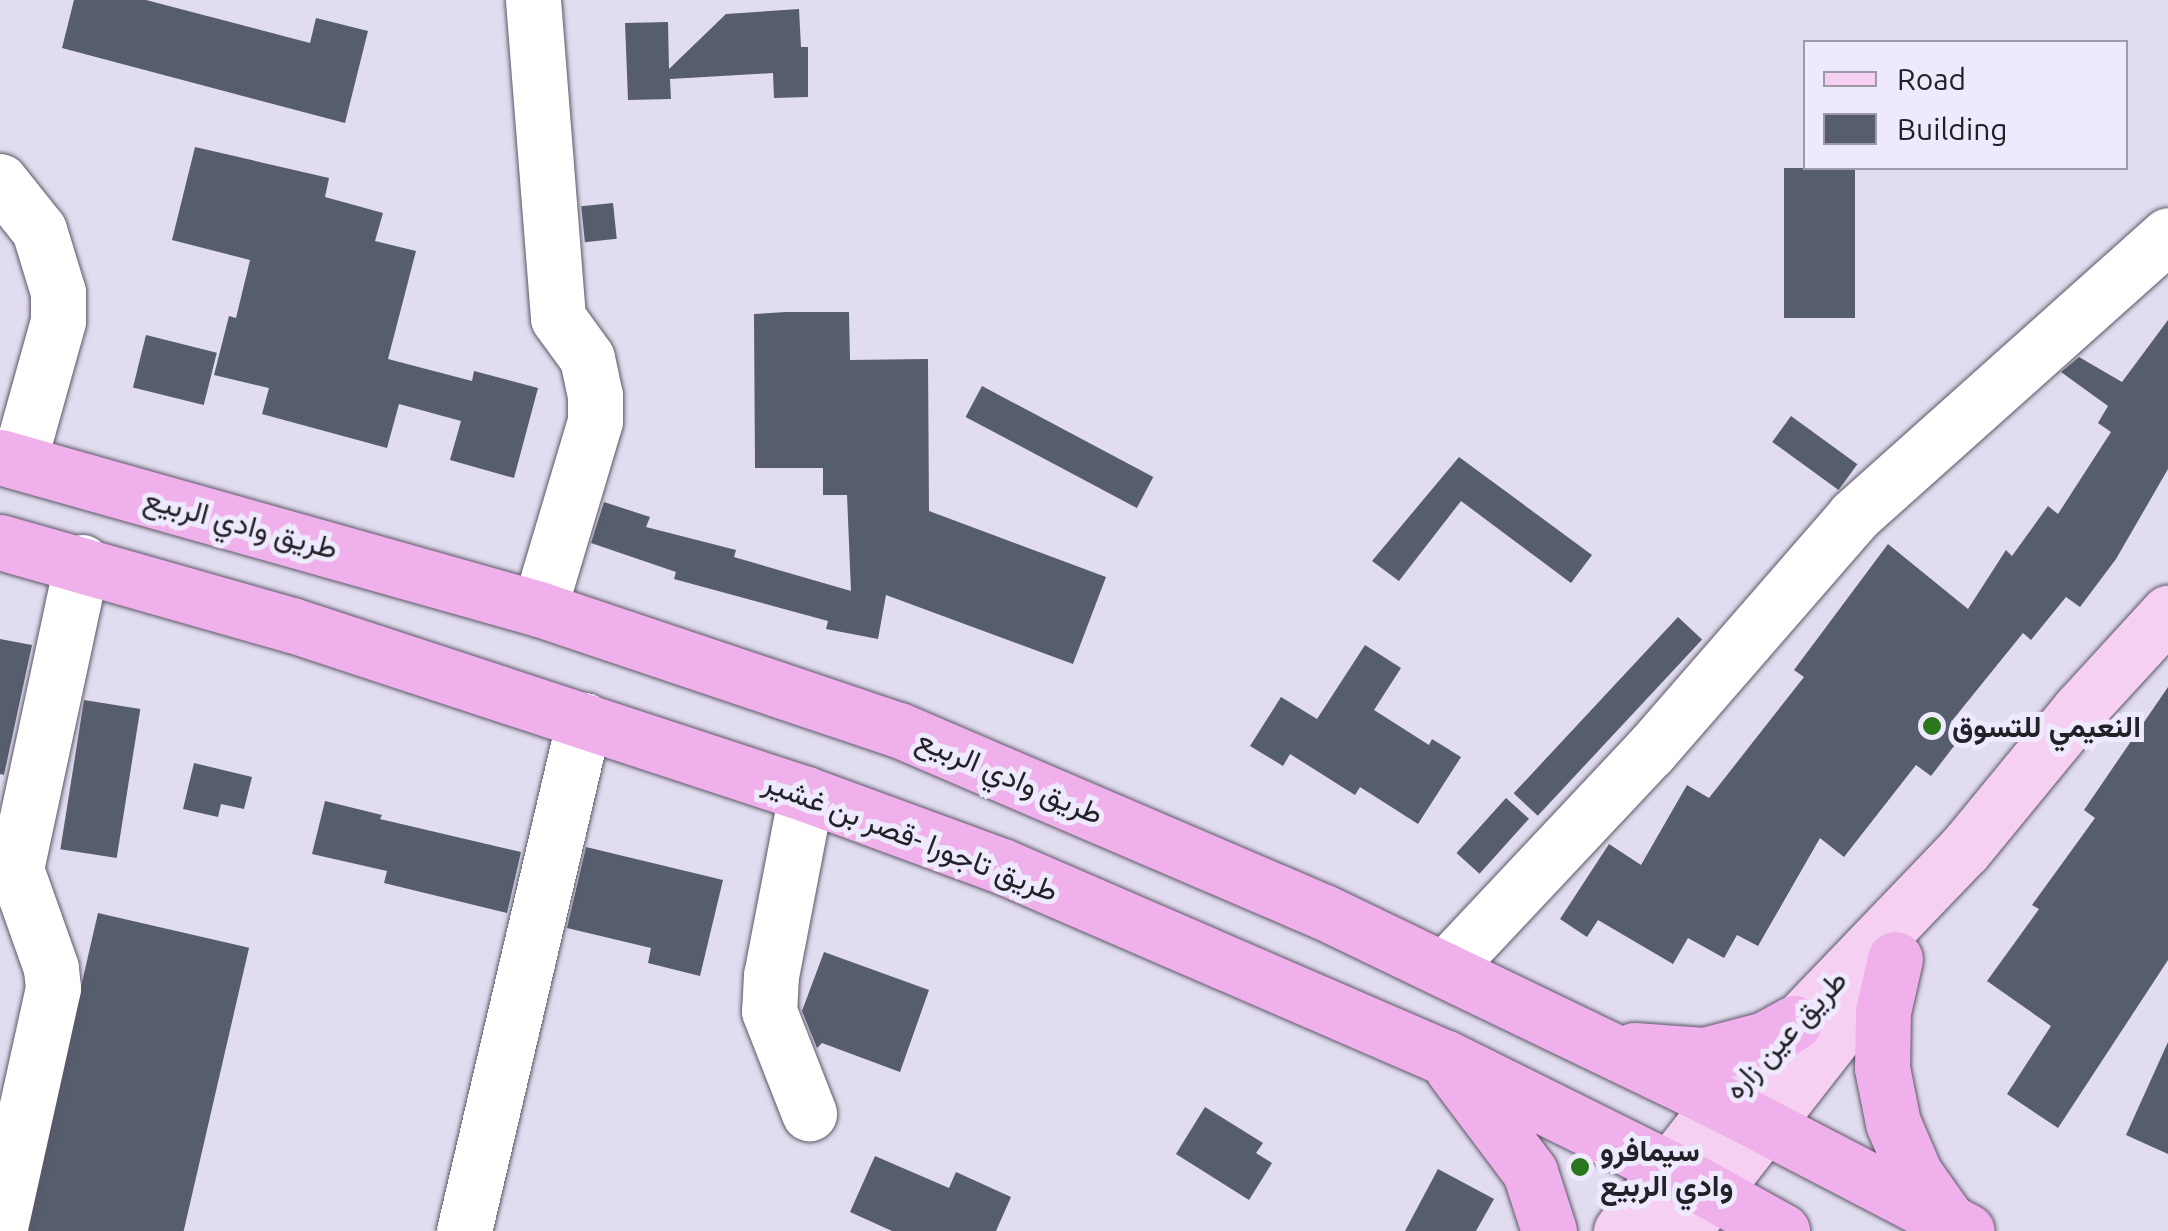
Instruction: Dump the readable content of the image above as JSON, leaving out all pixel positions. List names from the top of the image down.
{
  "streets": {
    "highway": ["طريق وادي الربيع", "طريق تاجورا -قصر بن غشير"],
    "main road": ["طريق عين زاره"]
  },
  "crossings": [
    ["طريق وادي الربيع", "طريق عين زاره"],
    ["طريق تاجورا -قصر بن غشير", "طريق عين زاره"]
  ],
  "places": ["النعيمي للتسوق", "سيمافرو وادي الربيع"],
  "legend": ["Road", "Building"]
}
